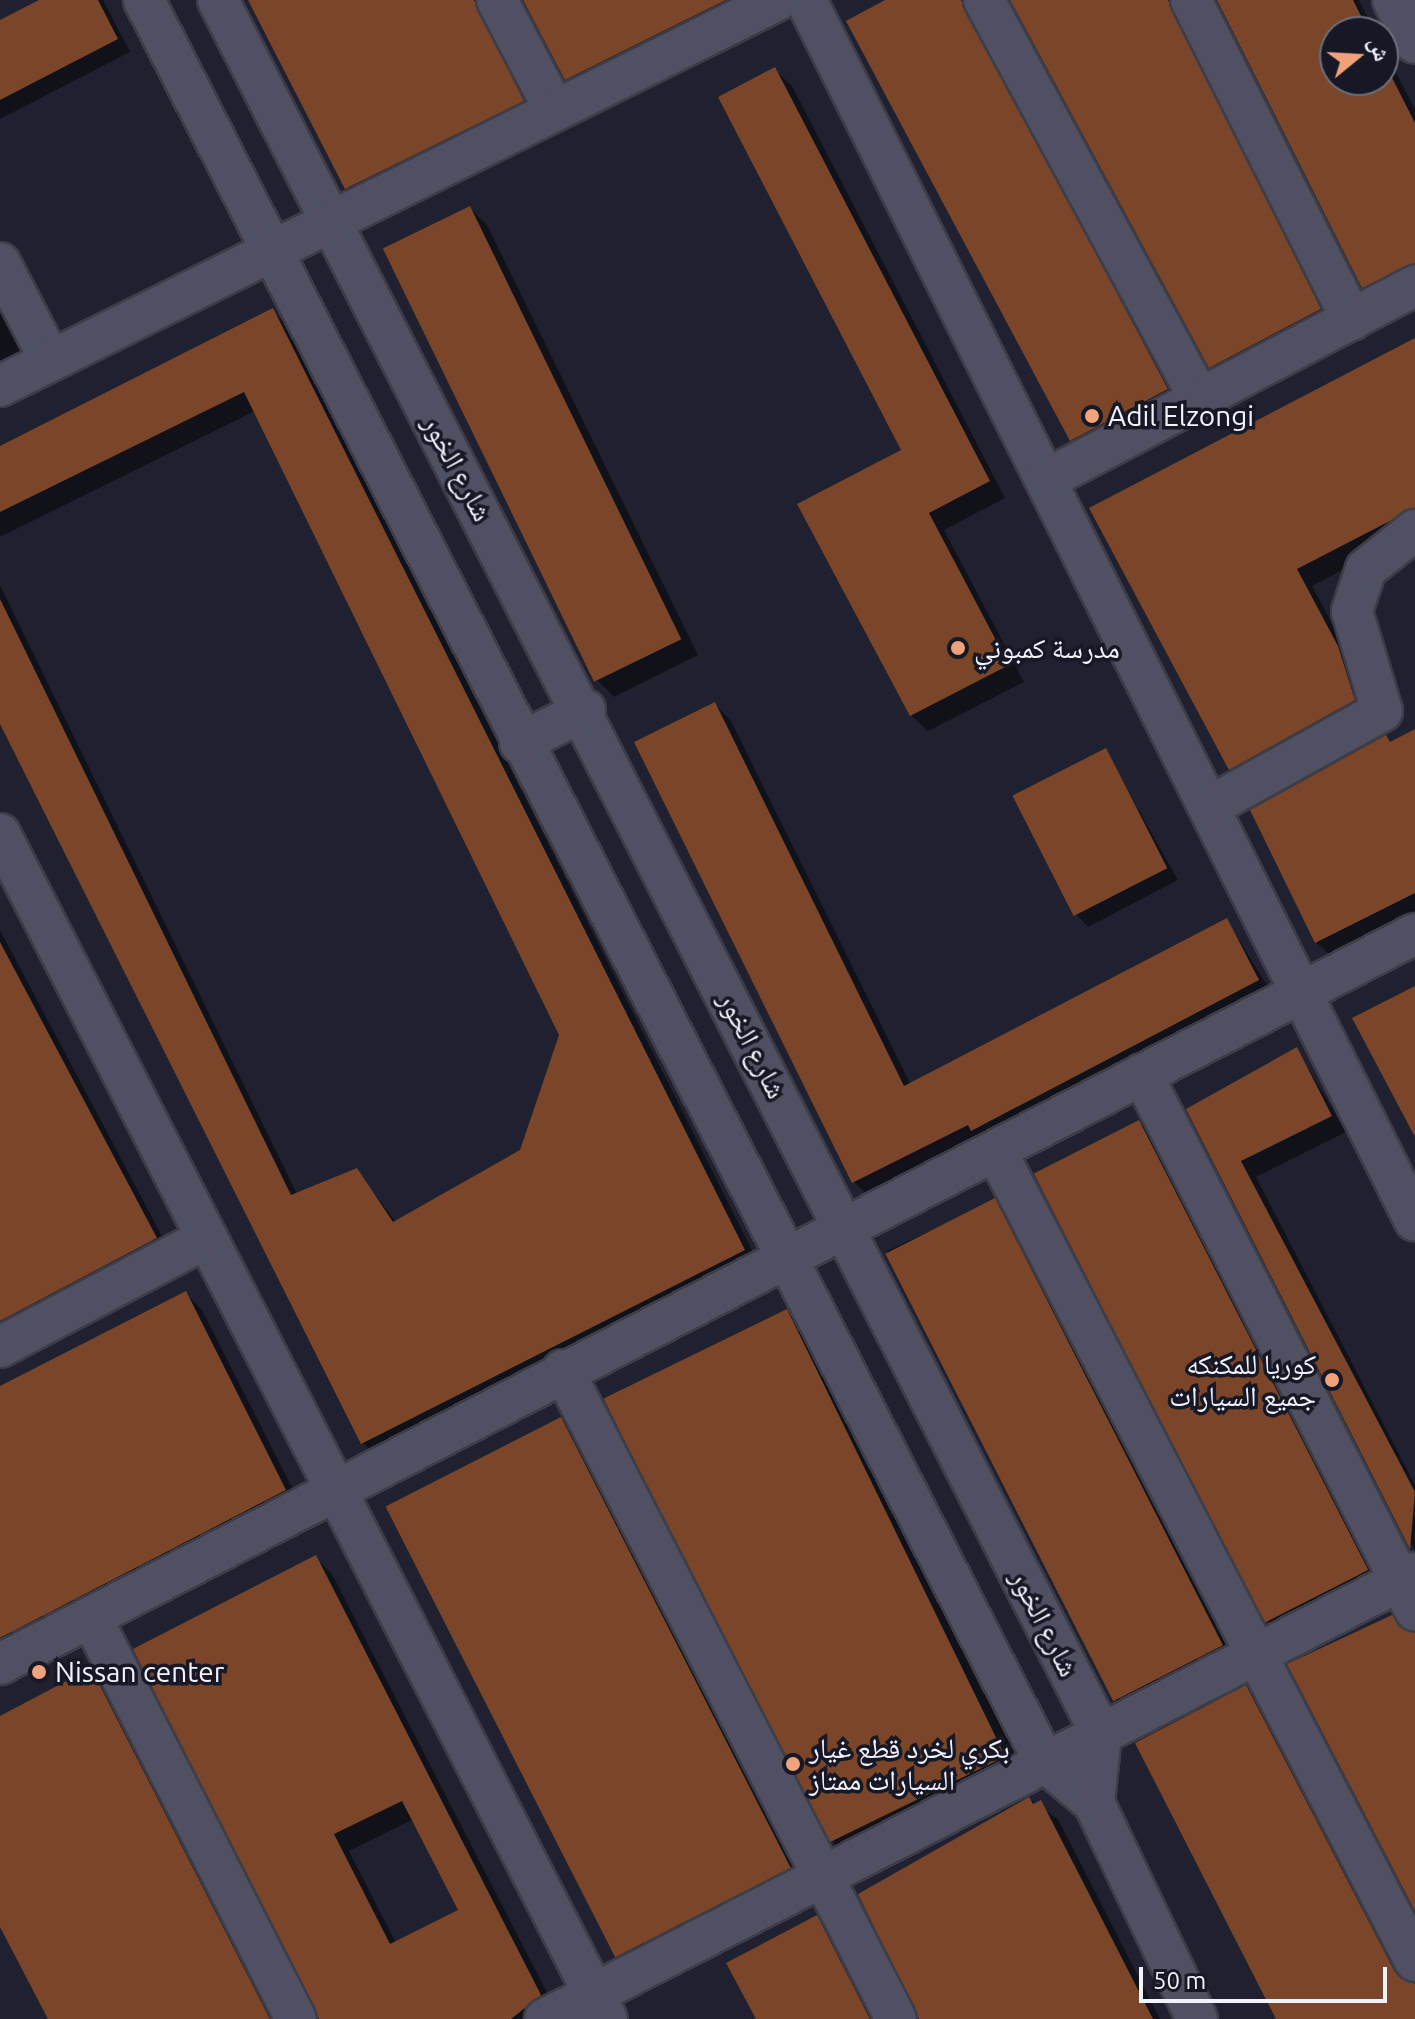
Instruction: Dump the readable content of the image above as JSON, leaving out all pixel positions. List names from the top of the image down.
{
  "streets": {
    "street": ["شارع الخور"]
  },
  "places": [
    "Adil Elzongi",
    "مدرسة كمبوني",
    "كوريا للمكنكه جميع السيارات",
    "Nissan center",
    "بكري لخرد قطع غيار السيارات ممتاز"
  ],
  "scale_bar": "50 m",
  "north": "right"
}
